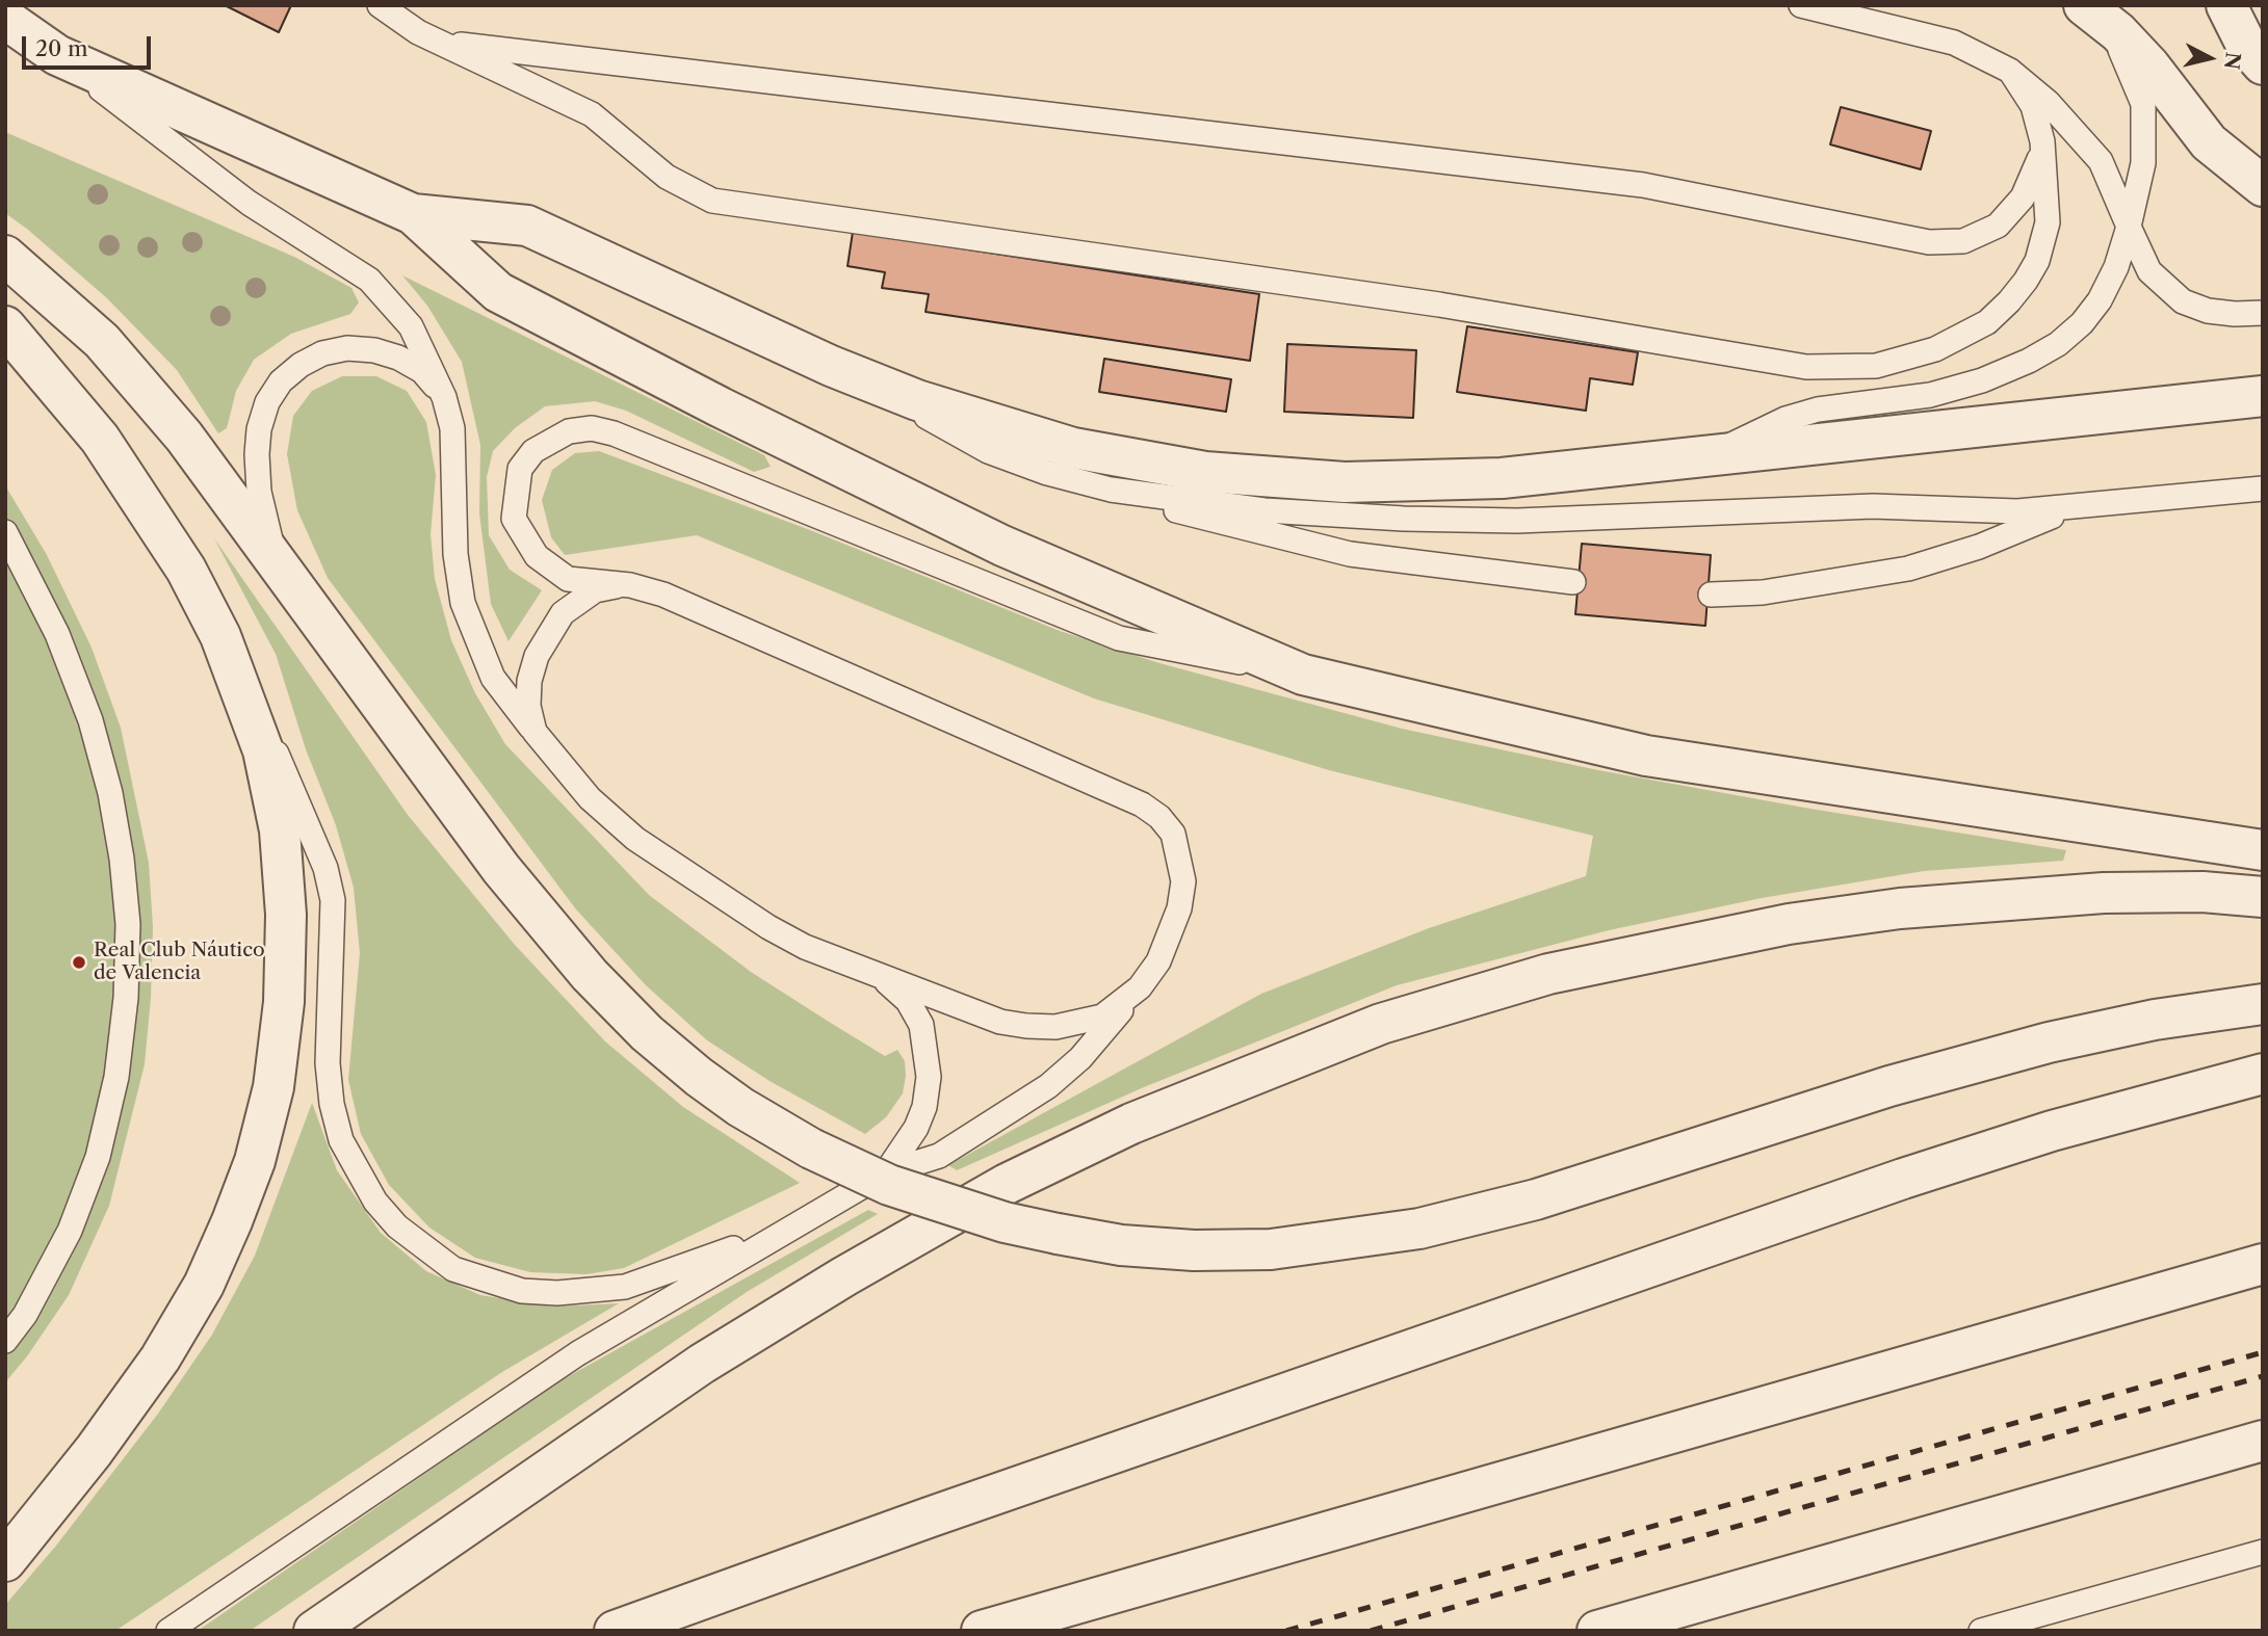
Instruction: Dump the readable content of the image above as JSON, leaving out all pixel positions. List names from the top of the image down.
{
  "places": ["Real Club Náutico de Valencia"],
  "scale_bar": "20 m",
  "north": "right"
}
